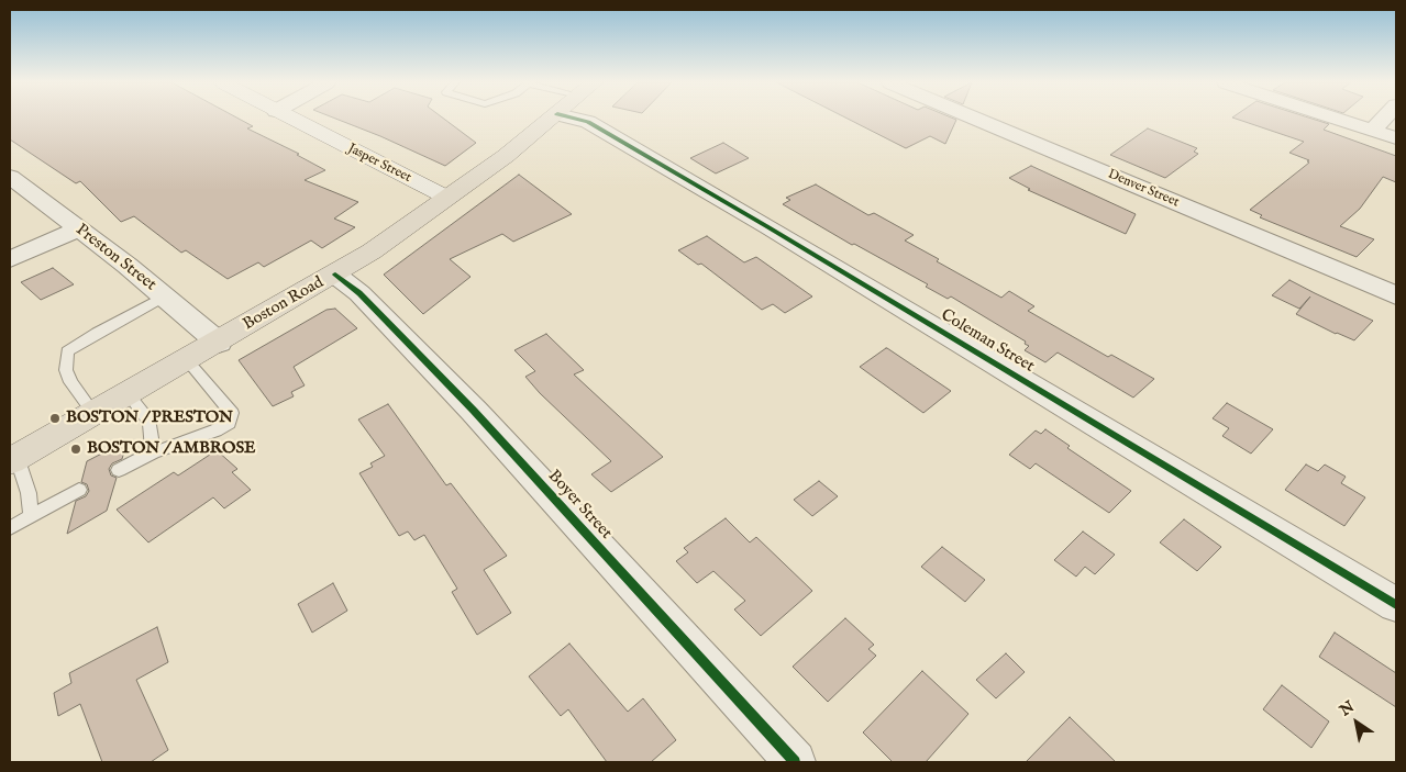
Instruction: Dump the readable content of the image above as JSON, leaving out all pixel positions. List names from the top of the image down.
{
  "streets": {
    "main road": ["Jasper Street", "Boston Road"],
    "street": [
      "Denver Street",
      "Preston Street",
      "Coleman Street",
      "Boyer Street"
    ]
  },
  "crossings": [
    ["Jasper Street", "Boston Road"],
    ["Preston Street", "Boston Road"],
    ["Boston Road", "Boyer Street"]
  ],
  "places": ["BOSTON / PRESTON", "BOSTON / AMBROSE"],
  "north": "top left"
}
